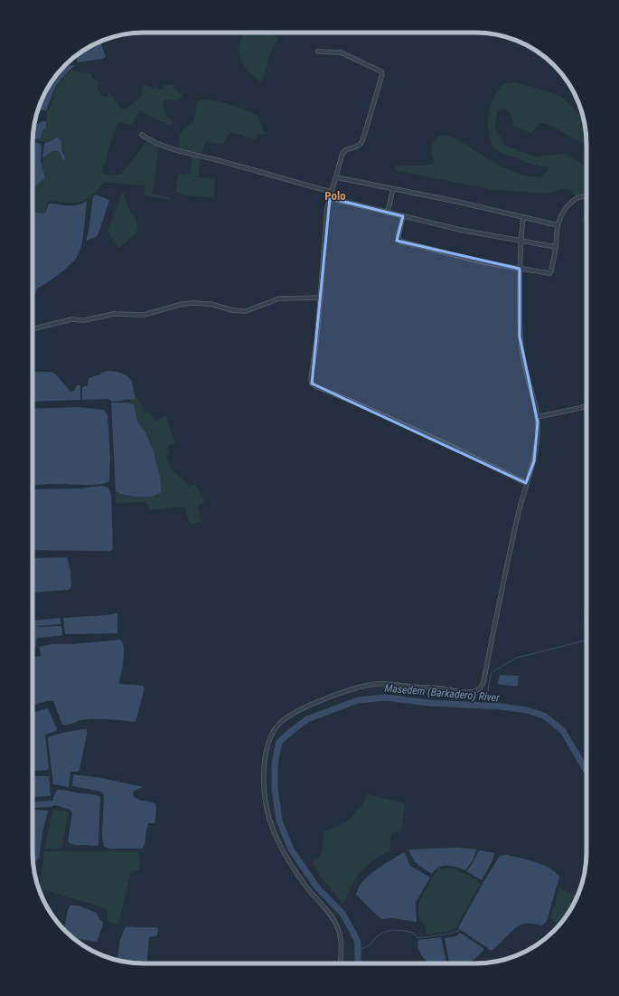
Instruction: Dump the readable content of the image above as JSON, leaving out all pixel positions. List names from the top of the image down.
{
  "districts": ["Polo"],
  "water": ["Masedem (Barkadero) River"]
}
